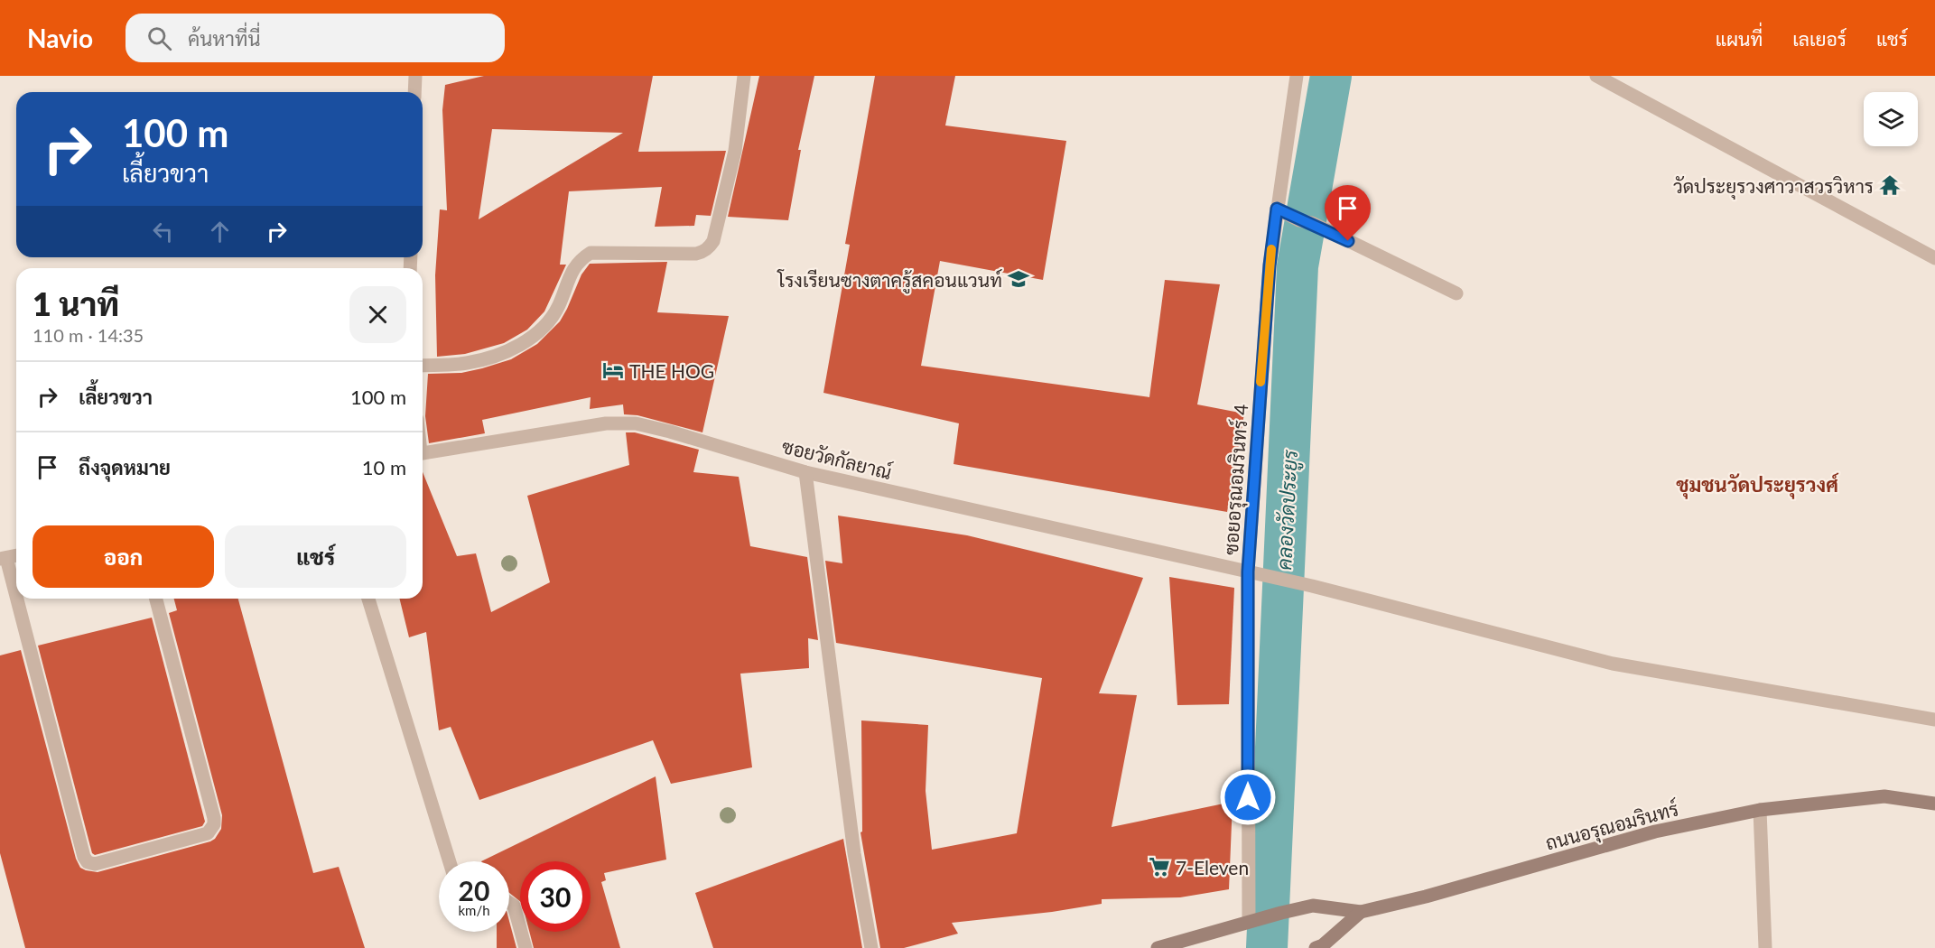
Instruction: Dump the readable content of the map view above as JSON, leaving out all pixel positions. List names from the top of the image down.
{
  "streets": {
    "main road": ["ถนนอรุณอมรินทร์"],
    "street": ["ซอยวัดกัลยาณ์", "ซอยอรุณอมรินทร์ 4"]
  },
  "crossings": [
    ["ซอยวัดกัลยาณ์", "ซอยอรุณอมรินทร์ 4"]
  ],
  "districts": ["ชุมชนวัดประยุรวงศ์"],
  "water": ["คลองวัดประยูร"],
  "places": {
    "temple": ["วัดประยุรวงศาวาสวรวิหาร"],
    "school or university": ["โรงเรียนซางตาครู้สคอนแวนท์"],
    "hotel": ["THE HOG"],
    "supermarket": ["7-Eleven"]
  },
  "page": {
    "header": "Navio",
    "search": "ค้นหาที่นี่",
    "nav": ["แผนที่", "เลเยอร์", "แชร์"],
    "turn": ["100 m", "เลี้ยวขวา"],
    "heading": ["1 นาที", "110 m · 14:35"],
    "list": [
      {
        "name": "เลี้ยวขวา",
        "value": "100 m"
      },
      {
        "name": "ถึงจุดหมาย",
        "value": "10 m"
      }
    ],
    "buttons": ["ออก", "แชร์"],
    "speed": "20 km/h",
    "limit": "30"
  }
}
